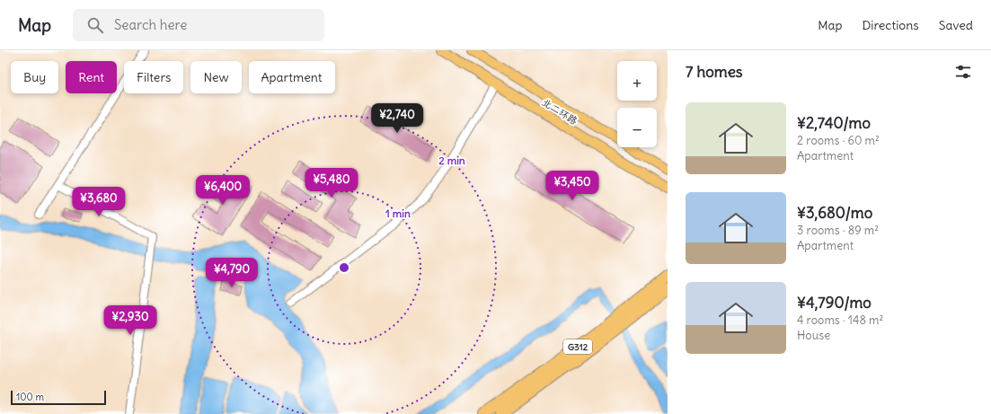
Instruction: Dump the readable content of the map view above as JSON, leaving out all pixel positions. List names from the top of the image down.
{
  "streets": {
    "highway": ["G312"],
    "main road": ["北二环路"]
  },
  "scale_bar": "100 m",
  "page": {
    "header": "Map",
    "search": "Search here",
    "nav": ["Map", "Directions", "Saved"],
    "heading": "7 homes",
    "map_buttons": ["+", "−"],
    "chip": [
      "Buy",
      "Rent",
      "Filters",
      "New",
      "Apartment"
    ],
    "list": [
      {
        "name": "¥2,740/mo",
        "note": "2 rooms · 60 m² · Apartment"
      },
      {
        "name": "¥3,680/mo",
        "note": "3 rooms · 89 m² · Apartment"
      },
      {
        "name": "¥4,790/mo",
        "note": "4 rooms · 148 m² · House"
      }
    ],
    "price": [
      "¥2,740",
      "¥5,480",
      "¥3,450",
      "¥6,400",
      "¥3,680",
      "¥4,790",
      "¥2,930"
    ],
    "scale": "100 m"
  },
  "rings": ["2 min", "1 min"]
}
